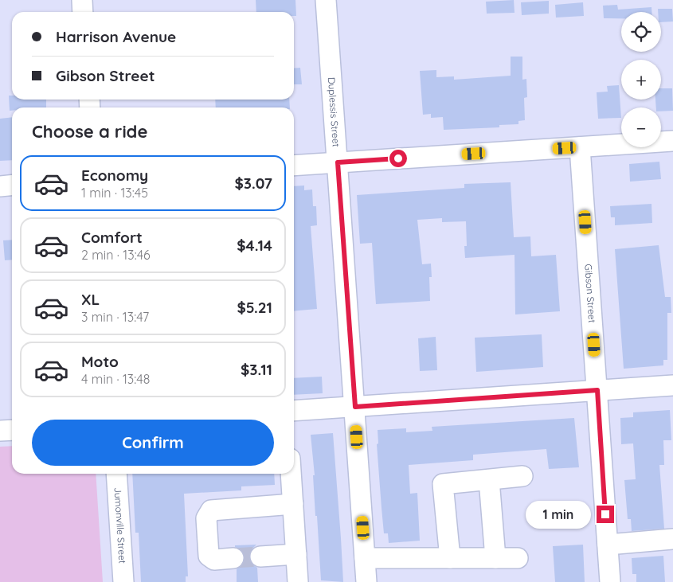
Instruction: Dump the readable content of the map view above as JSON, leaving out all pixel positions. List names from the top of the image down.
{
  "streets": {
    "street": ["Duplessis Street", "Gibson Street", "Jumonville Street"]
  },
  "page": {
    "map_buttons": ["+", "−"],
    "banner": ["Harrison Avenue", "Gibson Street"],
    "heading": "Choose a ride",
    "list": [
      {
        "name": "Economy",
        "note": "1 min · 13:45",
        "value": "$3.07"
      },
      {
        "name": "Comfort",
        "note": "2 min · 13:46",
        "value": "$4.14"
      },
      {
        "name": "XL",
        "note": "3 min · 13:47",
        "value": "$5.21"
      },
      {
        "name": "Moto",
        "note": "4 min · 13:48",
        "value": "$3.11"
      }
    ],
    "buttons": "Confirm",
    "bubble": "1 min"
  }
}
